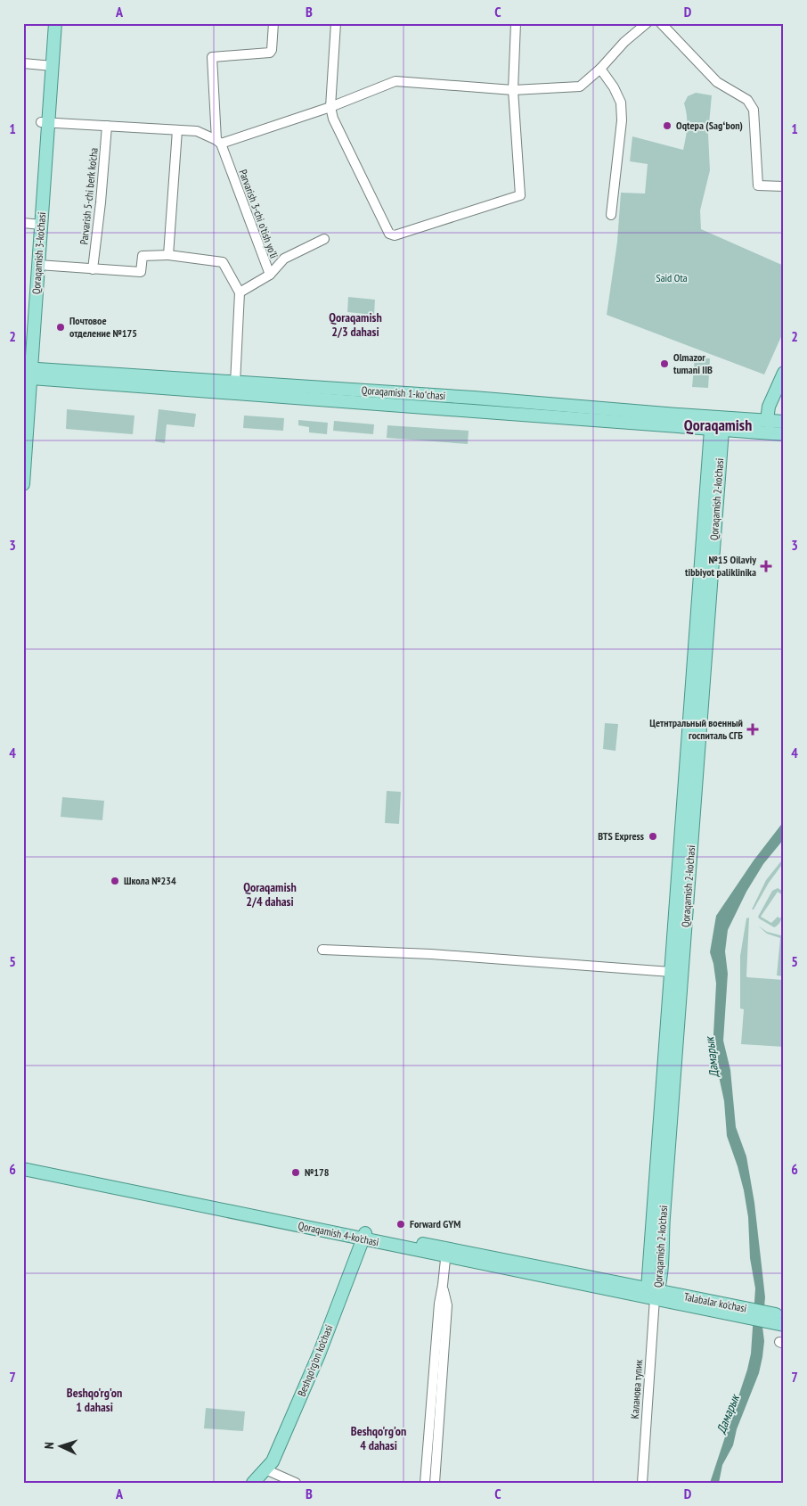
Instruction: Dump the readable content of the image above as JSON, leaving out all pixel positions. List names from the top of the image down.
{
  "streets": {
    "main road": [
      "Qoraqamish 3-ko'chasi",
      "Qoraqamish 1-koʻchasi",
      "Qoraqamish 2-ko'chasi",
      "Qoraqamish 4-ko'chasi",
      "Talabalar ko'chasi",
      "Beshqo'rg'on ko'chasi"
    ],
    "street": ["Parvarish 5-chi berk ko'cha", "Parvarish 3-chi o'tish yo'li", "Каланова тупик"]
  },
  "crossings": [
    ["Qoraqamish 3-ko'chasi", "Qoraqamish 1-koʻchasi"],
    ["Qoraqamish 1-koʻchasi", "Qoraqamish 2-ko'chasi"],
    ["Qoraqamish 2-ko'chasi", "Qoraqamish 4-ko'chasi"],
    ["Qoraqamish 2-ko'chasi", "Talabalar ko'chasi"],
    ["Qoraqamish 2-ko'chasi", "Каланова тупик"],
    ["Qoraqamish 4-ko'chasi", "Talabalar ko'chasi"],
    ["Qoraqamish 4-ko'chasi", "Beshqo'rg'on ko'chasi"],
    ["Qoraqamish 4-ko'chasi", "Каланова тупик"],
    ["Talabalar ko'chasi", "Каланова тупик"]
  ],
  "districts": [
    "Qoraqamish 2/3 dahasi",
    "Qoraqamish",
    "Qoraqamish 2/4 dahasi",
    "Beshqo'rg'on 1 dahasi",
    "Beshqo'rg'on 4 dahasi"
  ],
  "water": ["Дамарык"],
  "parks": ["Said Ota"],
  "places": {
    "other": [
      "Oqtepa (Sagʻbon)",
      "Почтовое отделение №175",
      "Olmazor tumani IIB",
      "BTS Express",
      "Школа №234",
      "№178",
      "Forward GYM"
    ],
    "health": ["№15 Oilaviy tibbiyot paliklinika", "Цетнтральный военный госпиталь СГБ"]
  },
  "north": "left",
  "grid": {
    "columns": [
      "A",
      "B",
      "C",
      "D"
    ],
    "rows": [
      "1",
      "2",
      "3",
      "4",
      "5",
      "6",
      "7"
    ]
  }
}
